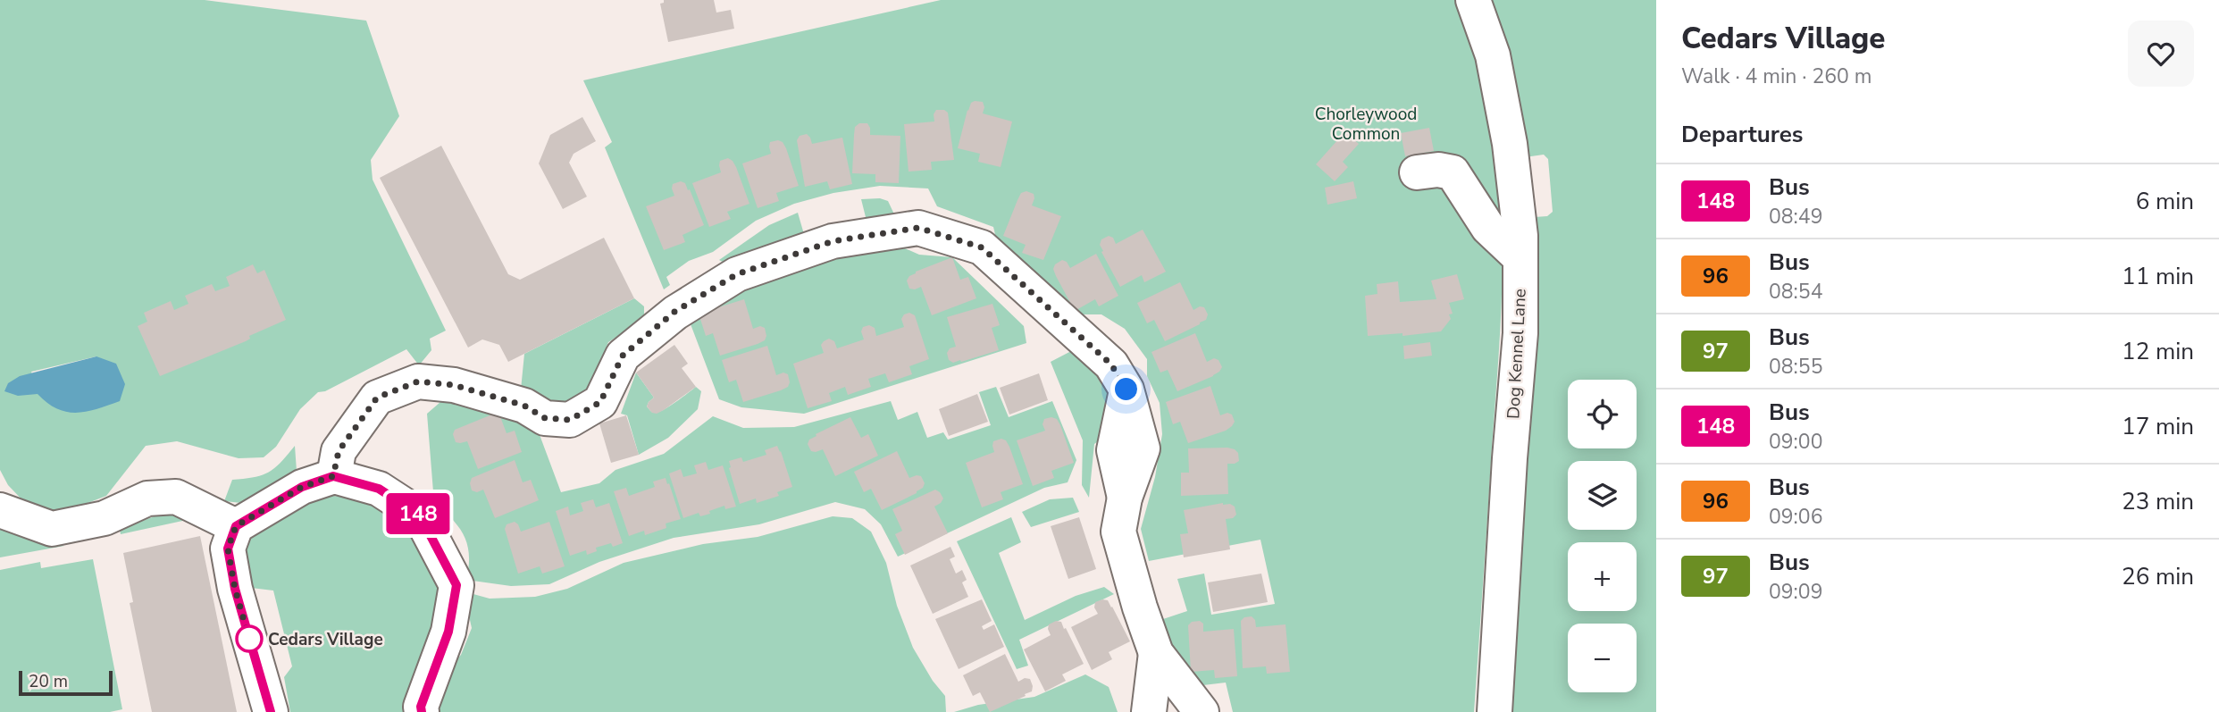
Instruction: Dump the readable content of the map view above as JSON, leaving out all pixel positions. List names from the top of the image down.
{
  "streets": {
    "street": ["Dog Kennel Lane"]
  },
  "parks": ["Chorleywood Common"],
  "places": ["Cedars Village"],
  "lines": ["bus line 148"],
  "scale_bar": "20 m",
  "page": {
    "on_map": "148",
    "heading": [
      ["Cedars Village", "Walk · 4 min · 260 m"],
      "Departures"
    ],
    "list": [
      {
        "mark": "148",
        "name": "Bus",
        "note": "08:49",
        "value": "6 min"
      },
      {
        "mark": "96",
        "name": "Bus",
        "note": "08:54",
        "value": "11 min"
      },
      {
        "mark": "97",
        "name": "Bus",
        "note": "08:55",
        "value": "12 min"
      },
      {
        "mark": "148",
        "name": "Bus",
        "note": "09:00",
        "value": "17 min"
      },
      {
        "mark": "96",
        "name": "Bus",
        "note": "09:06",
        "value": "23 min"
      },
      {
        "mark": "97",
        "name": "Bus",
        "note": "09:09",
        "value": "26 min"
      }
    ],
    "map_buttons": ["+", "−"],
    "scale": "20 m"
  }
}
